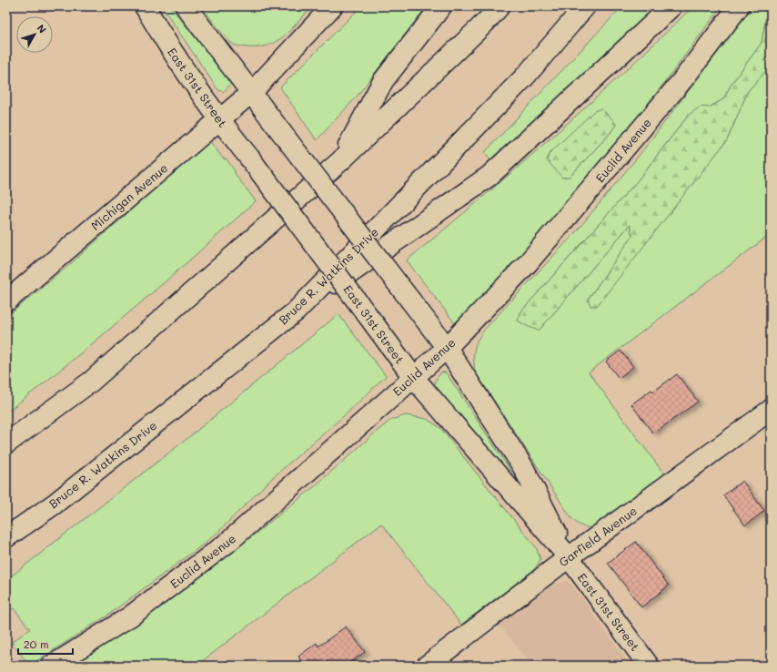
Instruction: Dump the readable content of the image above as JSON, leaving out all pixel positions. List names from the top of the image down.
{
  "streets": {
    "main road": [
      "East 31st Street",
      "Euclid Avenue",
      "Michigan Avenue",
      "Bruce R. Watkins Drive",
      "Garfield Avenue"
    ]
  },
  "crossings": [
    ["East 31st Street", "Euclid Avenue"],
    ["East 31st Street", "Michigan Avenue"],
    ["East 31st Street", "Garfield Avenue"]
  ],
  "scale_bar": "20 m",
  "north": "top right"
}
